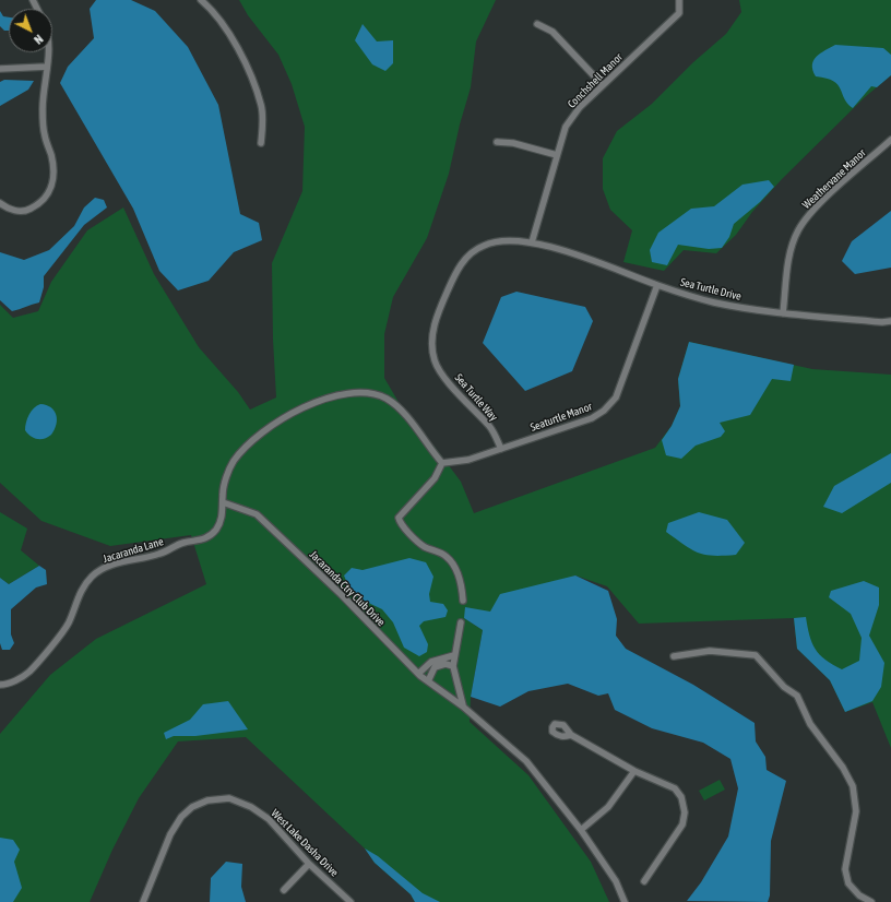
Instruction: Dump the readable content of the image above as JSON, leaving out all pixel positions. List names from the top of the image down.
{
  "streets": {
    "street": [
      "Conchshell Manor",
      "Weathervane Manor",
      "Sea Turtle Drive",
      "Sea Turtle Way",
      "Seaturtle Manor",
      "Jacaranda Lane",
      "Jacaranda Ctry Club Drive",
      "West Lake Dasha Drive"
    ]
  },
  "crossings": [
    ["Conchshell Manor", "Sea Turtle Drive"],
    ["Weathervane Manor", "Sea Turtle Drive"],
    ["Sea Turtle Drive", "Sea Turtle Way"],
    ["Sea Turtle Drive", "Seaturtle Manor"],
    ["Sea Turtle Way", "Seaturtle Manor"],
    ["Seaturtle Manor", "Jacaranda Lane"],
    ["Jacaranda Lane", "Jacaranda Ctry Club Drive"]
  ],
  "north": "bottom right"
}
